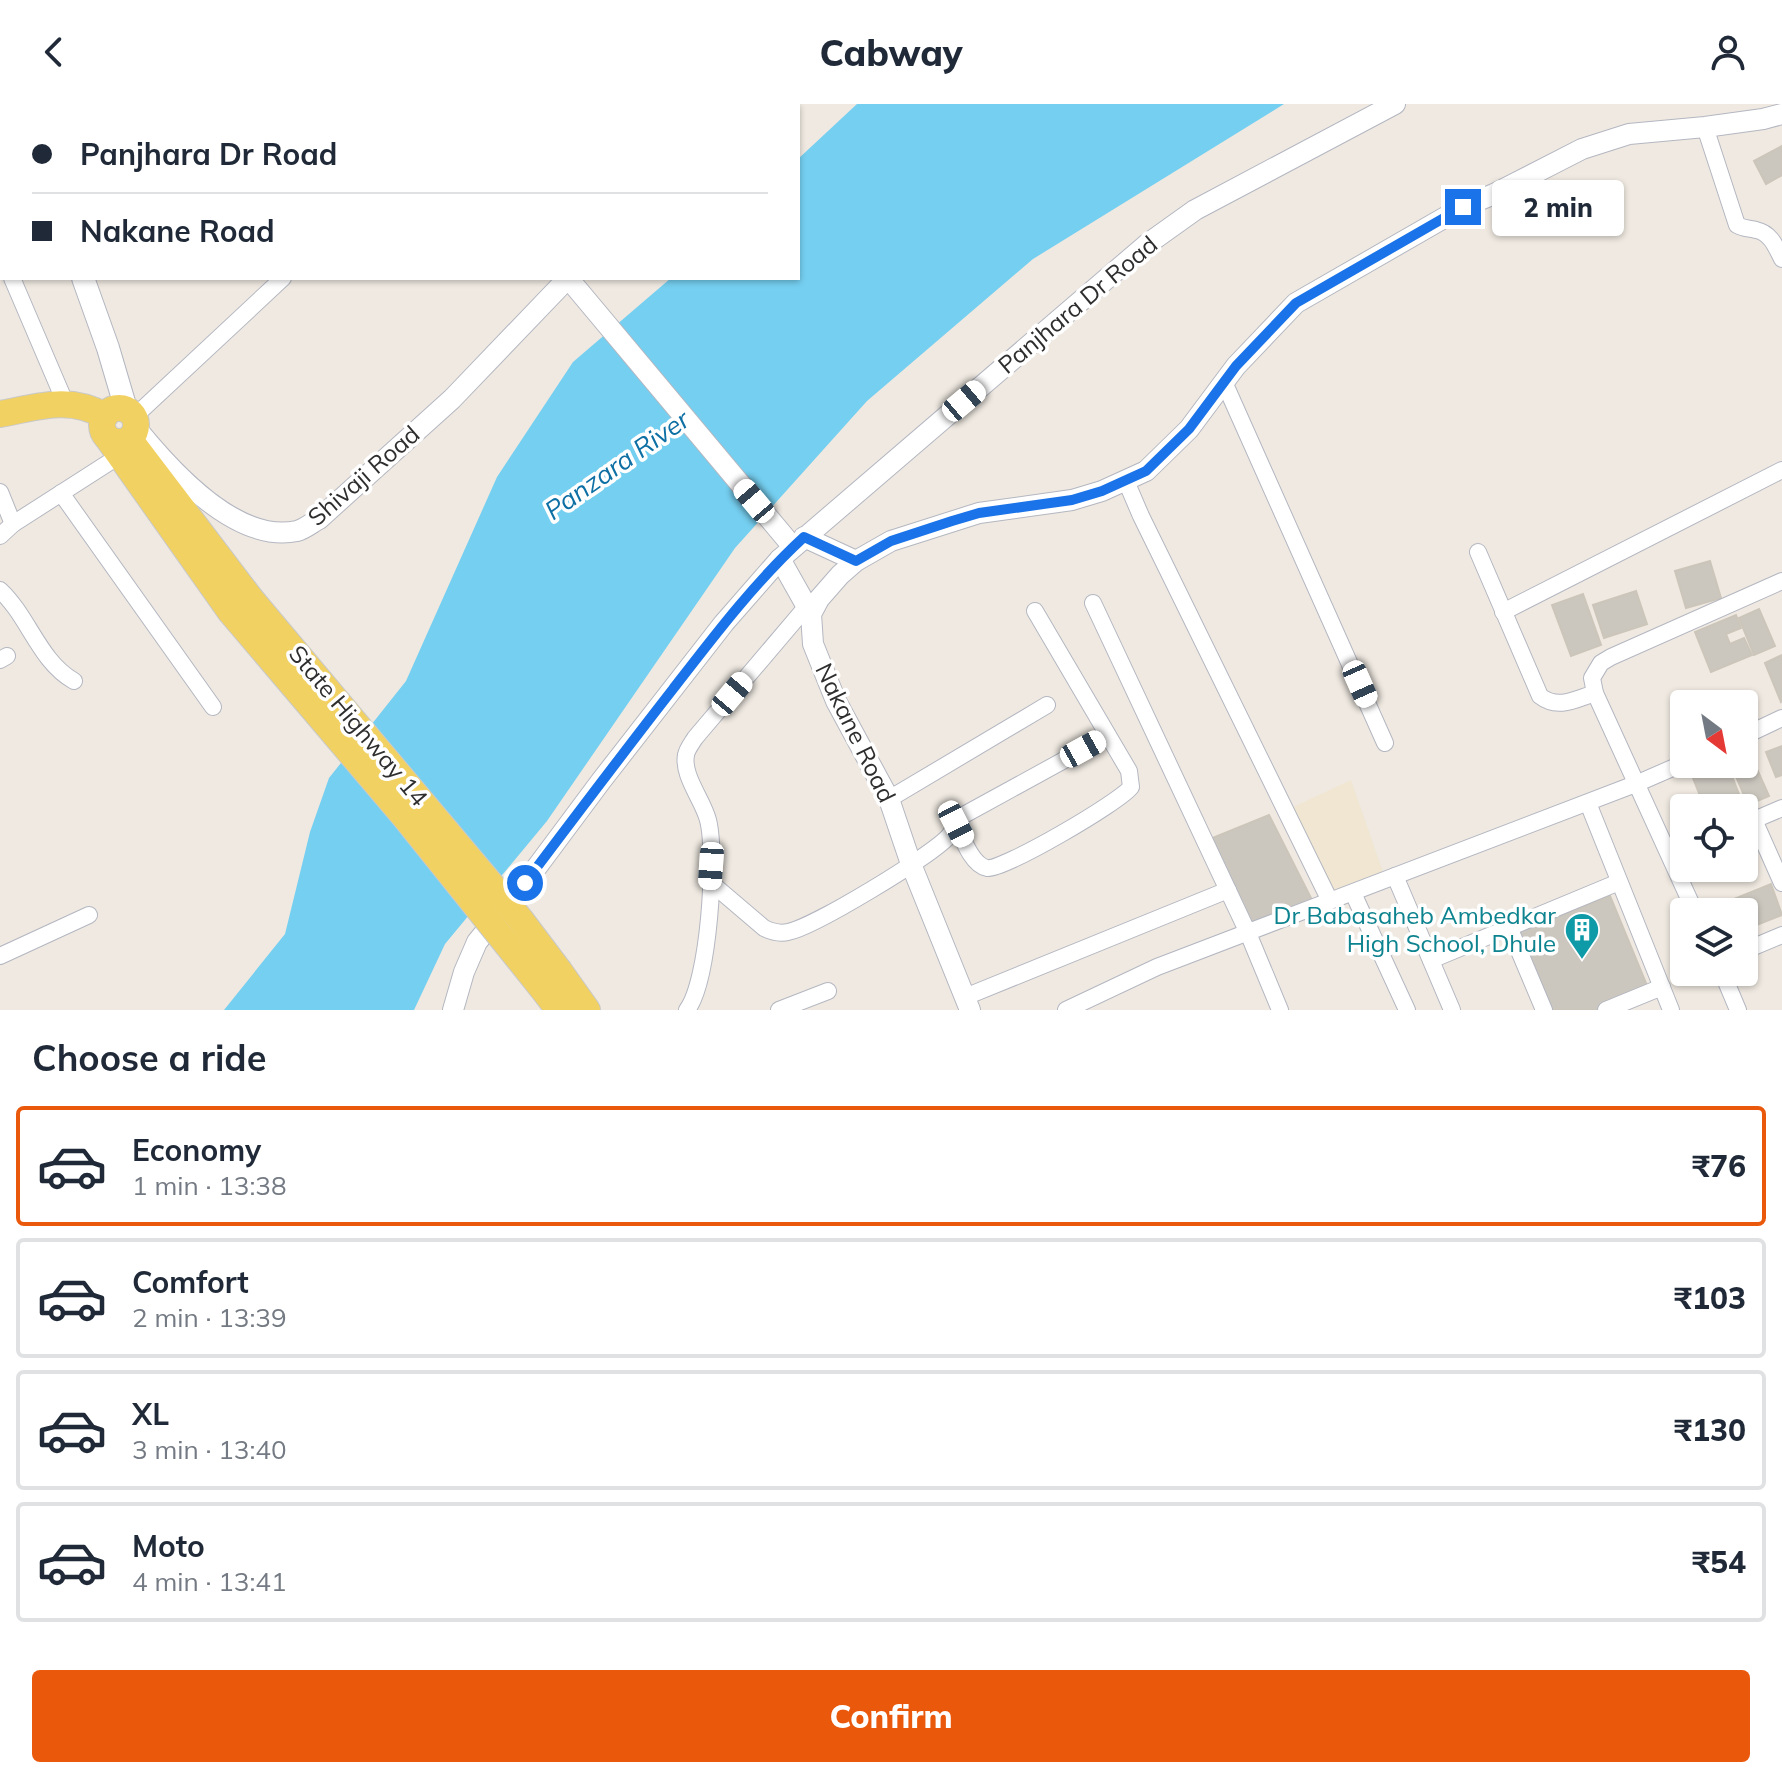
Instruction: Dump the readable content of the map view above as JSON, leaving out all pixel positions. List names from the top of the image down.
{
  "streets": {
    "main road": ["State Highway 14"],
    "street": ["Panjhara Dr Road", "Shivaji Road", "Nakane Road"]
  },
  "crossings": [
    ["Shivaji Road", "State Highway 14"]
  ],
  "water": ["Panzara River"],
  "places": {
    "building": ["Dr Babasaheb Ambedkar High School, Dhule"]
  },
  "north": "bottom right",
  "page": {
    "header": "Cabway",
    "banner": ["Panjhara Dr Road", "Nakane Road"],
    "bubble": "2 min",
    "heading": "Choose a ride",
    "list": [
      {
        "name": "Economy",
        "note": "1 min · 13:38",
        "value": "₹76"
      },
      {
        "name": "Comfort",
        "note": "2 min · 13:39",
        "value": "₹103"
      },
      {
        "name": "XL",
        "note": "3 min · 13:40",
        "value": "₹130"
      },
      {
        "name": "Moto",
        "note": "4 min · 13:41",
        "value": "₹54"
      }
    ],
    "buttons": "Confirm"
  }
}
